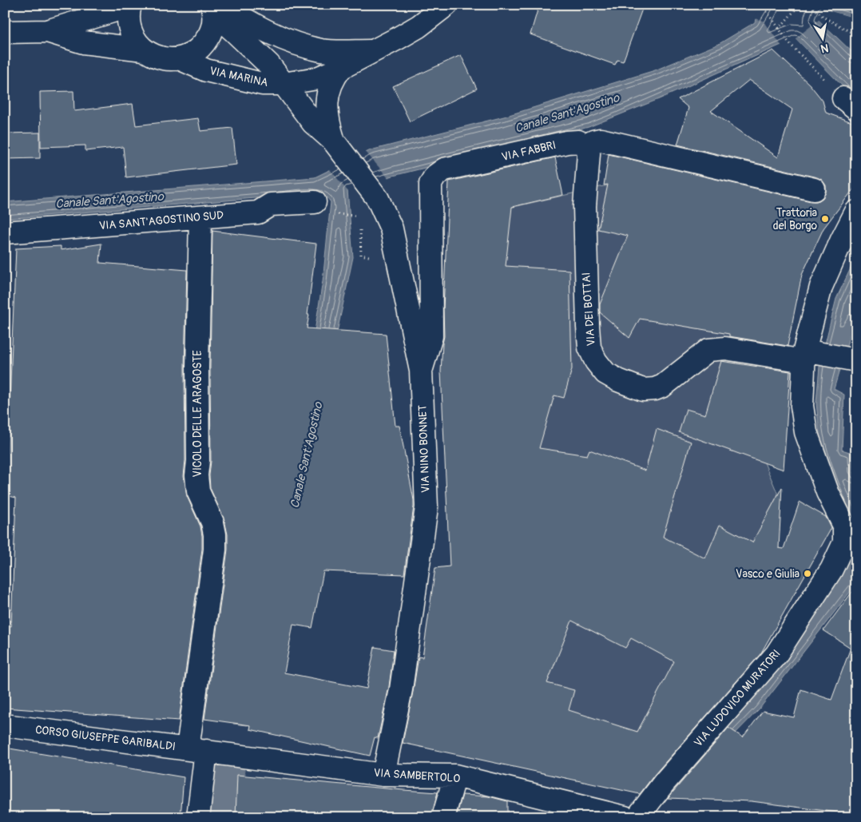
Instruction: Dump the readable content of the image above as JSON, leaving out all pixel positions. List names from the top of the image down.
{
  "streets": {
    "street": [
      "VIA MARINA",
      "VIA FABBRI",
      "VIA SANT'AGOSTINO SUD",
      "VIA DEI BOTTAI",
      "VICOLO DELLE ARAGOSTE",
      "VIA NINO BONNET",
      "VIA LUDOVICO MURATORI",
      "CORSO GIUSEPPE GARIBALDI",
      "VIA SAMBERTOLO"
    ]
  },
  "crossings": [
    ["VIA MARINA", "VIA NINO BONNET"],
    ["VIA FABBRI", "VIA DEI BOTTAI"],
    ["VIA FABBRI", "VIA NINO BONNET"],
    ["VIA SANT'AGOSTINO SUD", "VICOLO DELLE ARAGOSTE"],
    ["VIA DEI BOTTAI", "VIA LUDOVICO MURATORI"],
    ["VICOLO DELLE ARAGOSTE", "CORSO GIUSEPPE GARIBALDI"],
    ["VICOLO DELLE ARAGOSTE", "VIA SAMBERTOLO"],
    ["VIA NINO BONNET", "VIA SAMBERTOLO"],
    ["CORSO GIUSEPPE GARIBALDI", "VIA SAMBERTOLO"]
  ],
  "water": ["Canale Sant'Agostino"],
  "places": ["Trattoria del Borgo", "Vasco e Giulia"],
  "north": "bottom"
}
